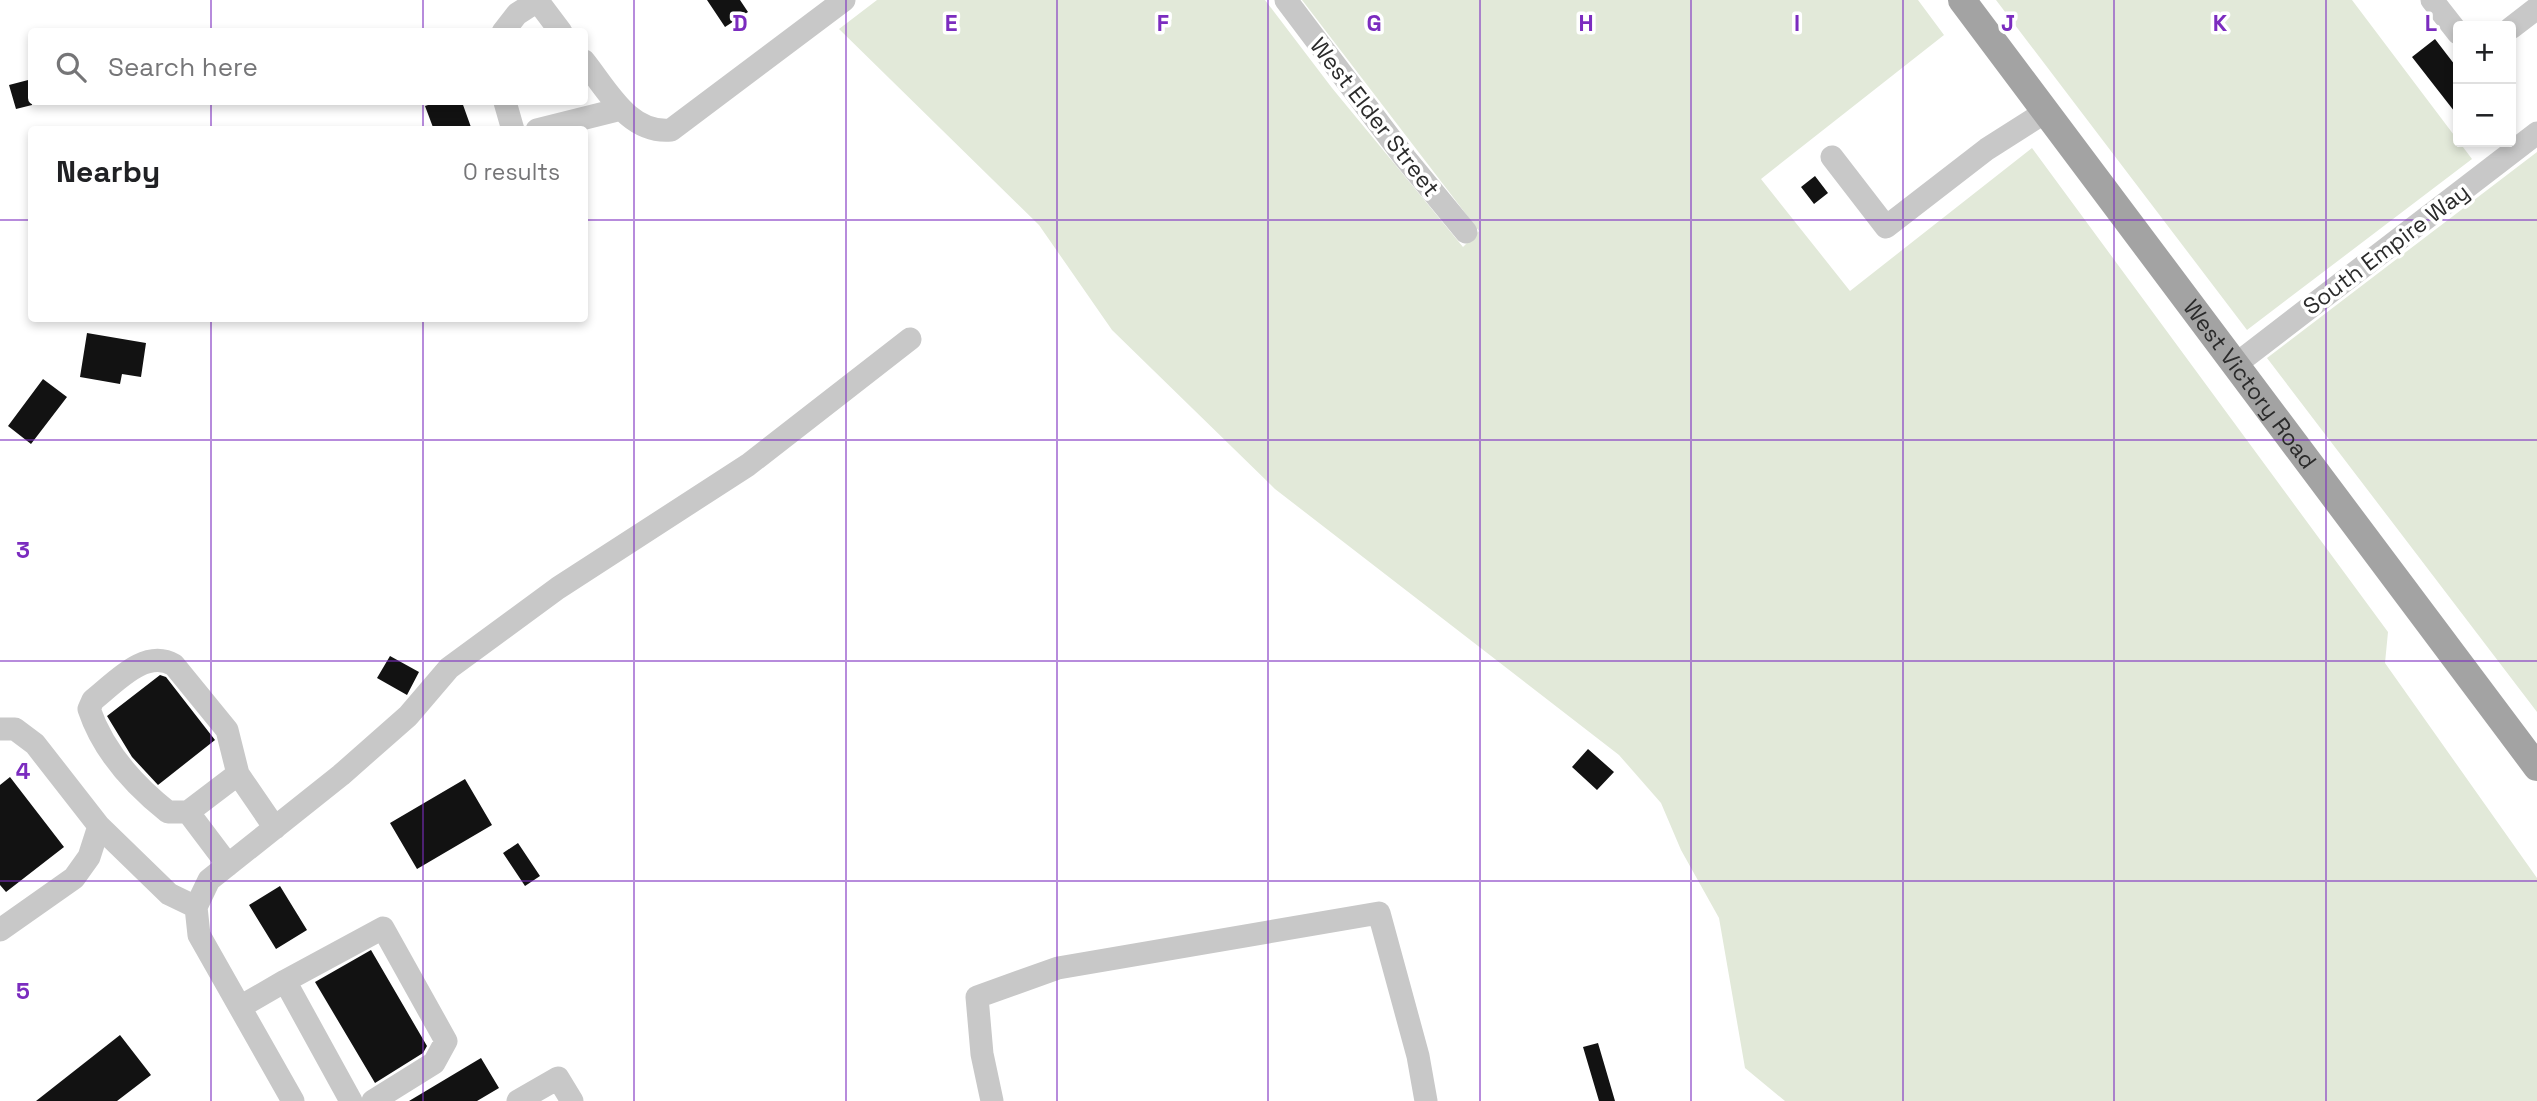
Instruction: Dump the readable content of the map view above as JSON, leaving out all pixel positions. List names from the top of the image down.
{
  "streets": {
    "main road": ["West Victory Road"],
    "street": ["West Elder Street", "South Empire Way"]
  },
  "crossings": [
    ["South Empire Way", "West Victory Road"]
  ],
  "page": {
    "map_buttons": ["+", "−"],
    "search": "Search here",
    "heading": ["Nearby", "0 results"]
  },
  "grid": {
    "columns": [
      "D",
      "E",
      "F",
      "G",
      "H",
      "I",
      "J",
      "K",
      "L"
    ],
    "rows": ["3", "4", "5"]
  }
}
